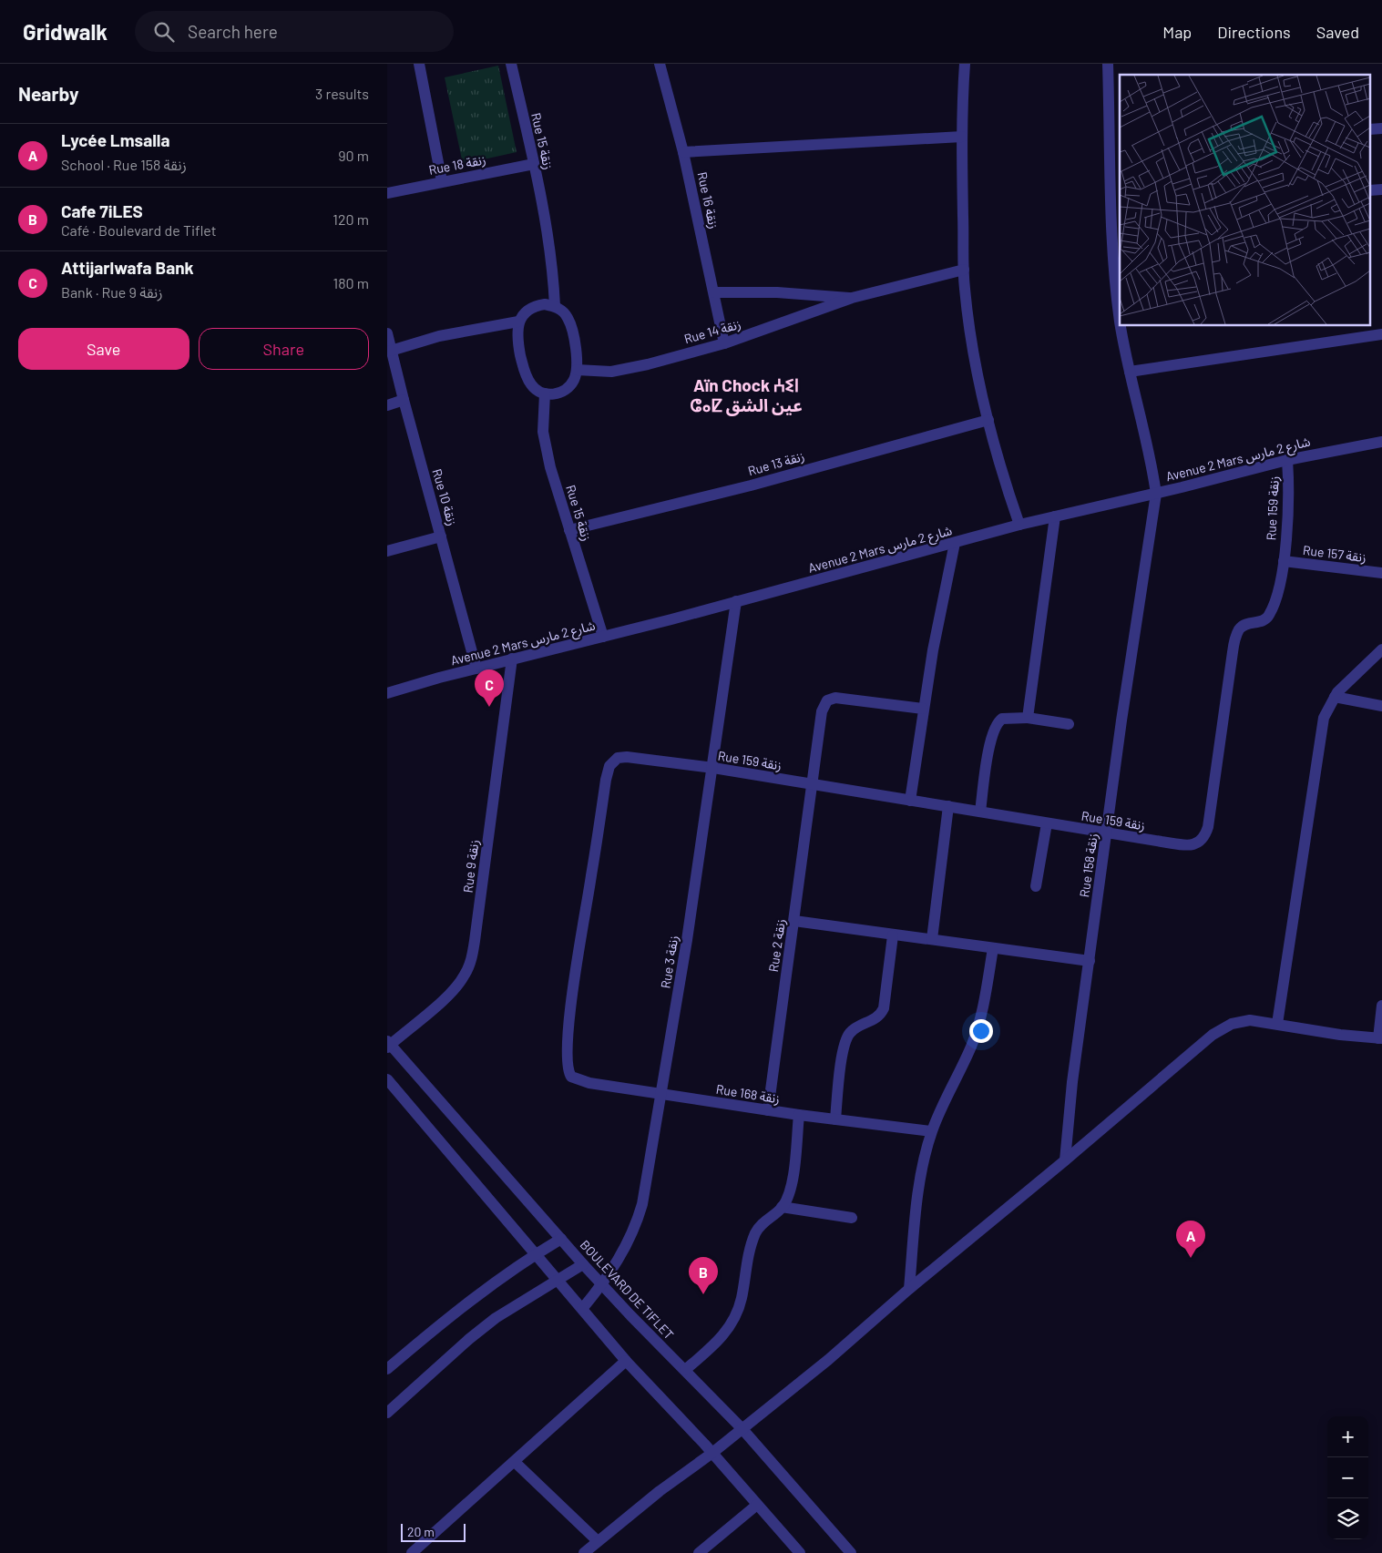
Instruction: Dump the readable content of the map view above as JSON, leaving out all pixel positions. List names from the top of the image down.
{
  "streets": {
    "street": [
      "Rue 15 زنقة",
      "Rue 18 زنقة",
      "Rue 16 زنقة",
      "Rue 14 زنقة",
      "Avenue 2 Mars شارع 2 مارس",
      "Rue 13 زنقة",
      "Rue 10 زنقة",
      "Rue 159 زنقة",
      "Rue 157 زنقة",
      "Rue 158 زنقة",
      "Rue 9 زنقة",
      "Rue 2 زنقة",
      "Rue 3 زنقة",
      "Rue 168 زنقة",
      "BOULEVARD DE TIFLET"
    ]
  },
  "crossings": [
    ["Rue 15 زنقة", "Rue 18 زنقة"],
    ["Rue 15 زنقة", "Rue 14 زنقة"],
    ["Rue 15 زنقة", "Avenue 2 Mars شارع 2 مارس"],
    ["Rue 15 زنقة", "Rue 13 زنقة"],
    ["Rue 16 زنقة", "Rue 14 زنقة"],
    ["Avenue 2 Mars شارع 2 مارس", "Rue 10 زنقة"],
    ["Avenue 2 Mars شارع 2 مارس", "Rue 159 زنقة"],
    ["Avenue 2 Mars شارع 2 مارس", "Rue 158 زنقة"],
    ["Avenue 2 Mars شارع 2 مارس", "Rue 9 زنقة"],
    ["Avenue 2 Mars شارع 2 مارس", "Rue 3 زنقة"],
    ["Rue 159 زنقة", "Rue 157 زنقة"],
    ["Rue 159 زنقة", "Rue 158 زنقة"],
    ["Rue 159 زنقة", "Rue 2 زنقة"],
    ["Rue 159 زنقة", "Rue 3 زنقة"],
    ["Rue 159 زنقة", "Rue 168 زنقة"],
    ["Rue 9 زنقة", "BOULEVARD DE TIFLET"],
    ["Rue 2 زنقة", "Rue 168 زنقة"],
    ["Rue 3 زنقة", "Rue 168 زنقة"],
    ["Rue 3 زنقة", "BOULEVARD DE TIFLET"]
  ],
  "districts": ["Aïn Chock ⵄⵉⵏ ⵛⴰⵇ عين الشق"],
  "scale_bar": "20 m",
  "page": {
    "header": "Gridwalk",
    "search": "Search here",
    "nav": ["Map", "Directions", "Saved"],
    "heading": ["Nearby", "3 results"],
    "list": [
      {
        "mark": "A",
        "name": "Lycée Lmsalla",
        "note": "School · Rue 158 زنقة",
        "value": "90 m"
      },
      {
        "mark": "B",
        "name": "Cafe 7iLES",
        "note": "Café · Boulevard de Tiflet",
        "value": "120 m"
      },
      {
        "mark": "C",
        "name": "Attijarlwafa Bank",
        "note": "Bank · Rue 9 زنقة",
        "value": "180 m"
      }
    ],
    "buttons": ["Save", "Share"],
    "pins": ["C", "A", "B"],
    "map_buttons": ["+", "−"],
    "scale": "20 m"
  }
}
